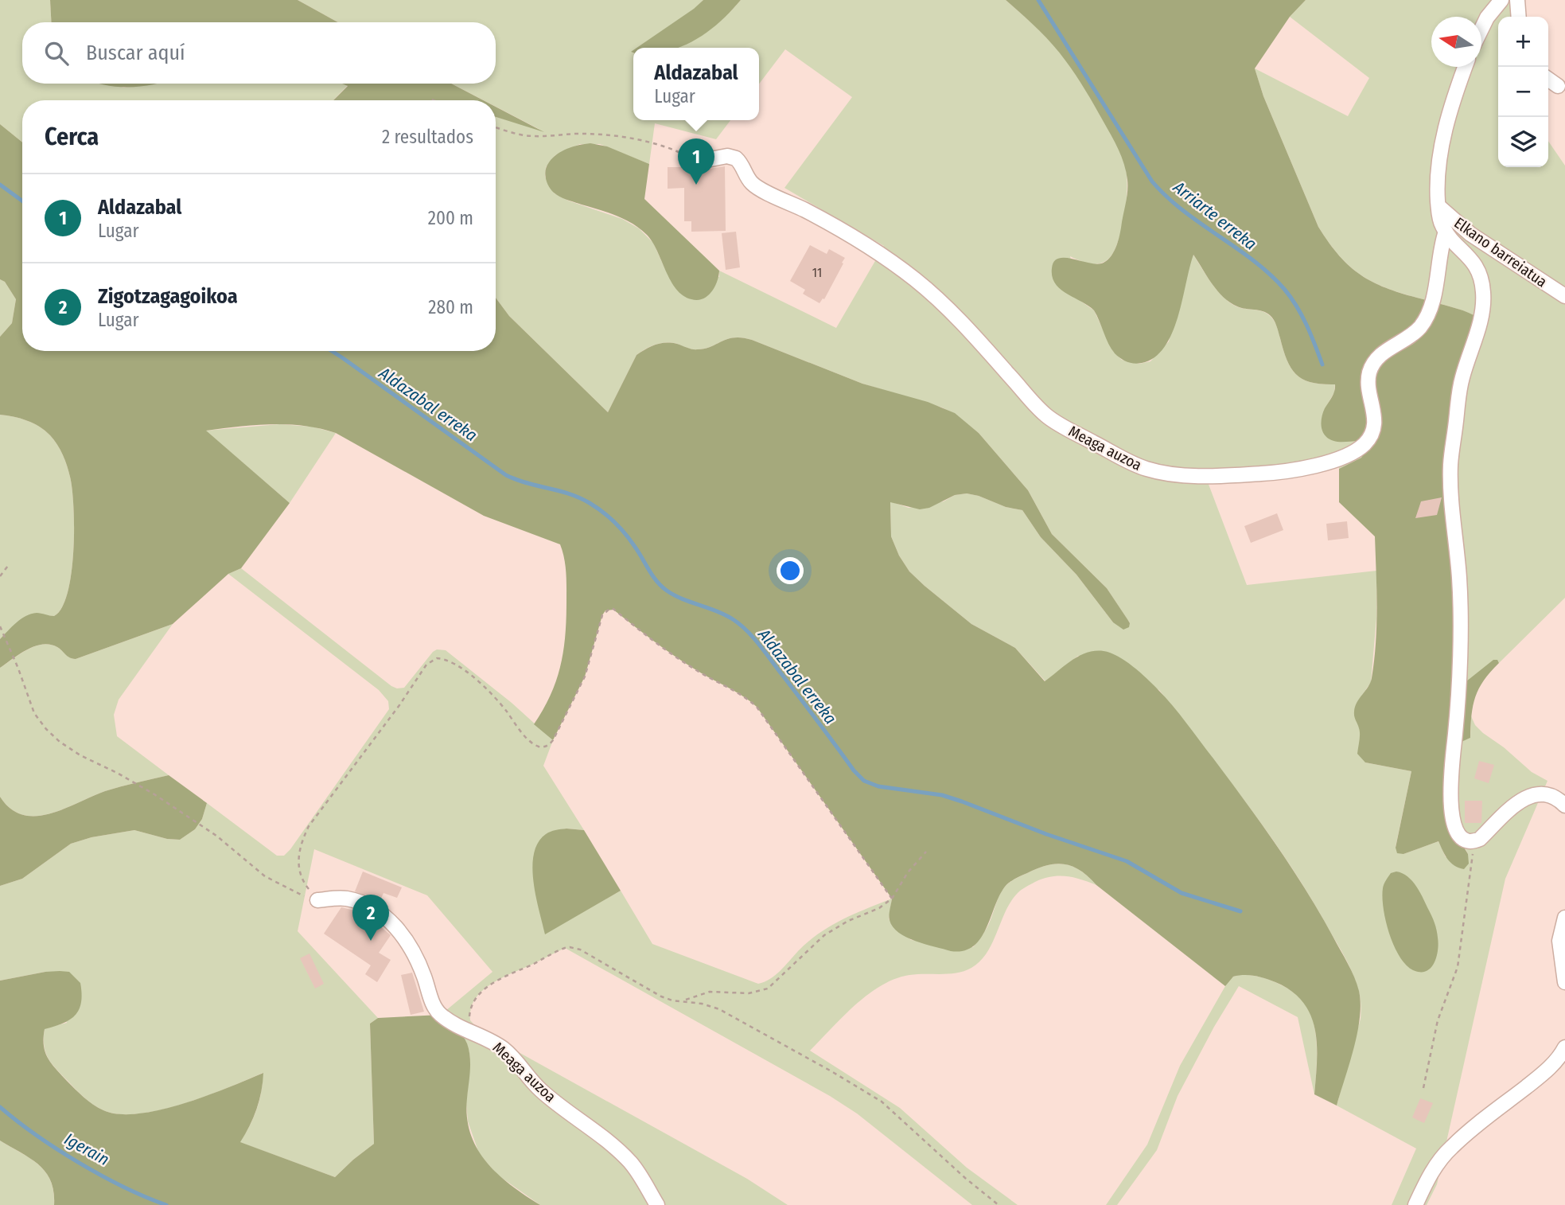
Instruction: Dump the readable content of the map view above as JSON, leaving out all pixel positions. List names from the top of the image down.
{
  "streets": {
    "street": ["Elkano barreiatua", "Meaga auzoa"]
  },
  "water": ["Arriarte erreka", "Aldazabal erreka", "Igerain"],
  "house_numbers": ["11"],
  "north": "left",
  "page": {
    "map_buttons": ["+", "−"],
    "search": "Buscar aquí",
    "popup": ["Aldazabal", "Lugar"],
    "heading": ["Cerca", "2 resultados"],
    "pins": ["1", "2"],
    "list": [
      {
        "mark": "1",
        "name": "Aldazabal",
        "note": "Lugar",
        "value": "200 m"
      },
      {
        "mark": "2",
        "name": "Zigotzagagoikoa",
        "note": "Lugar",
        "value": "280 m"
      }
    ]
  }
}
